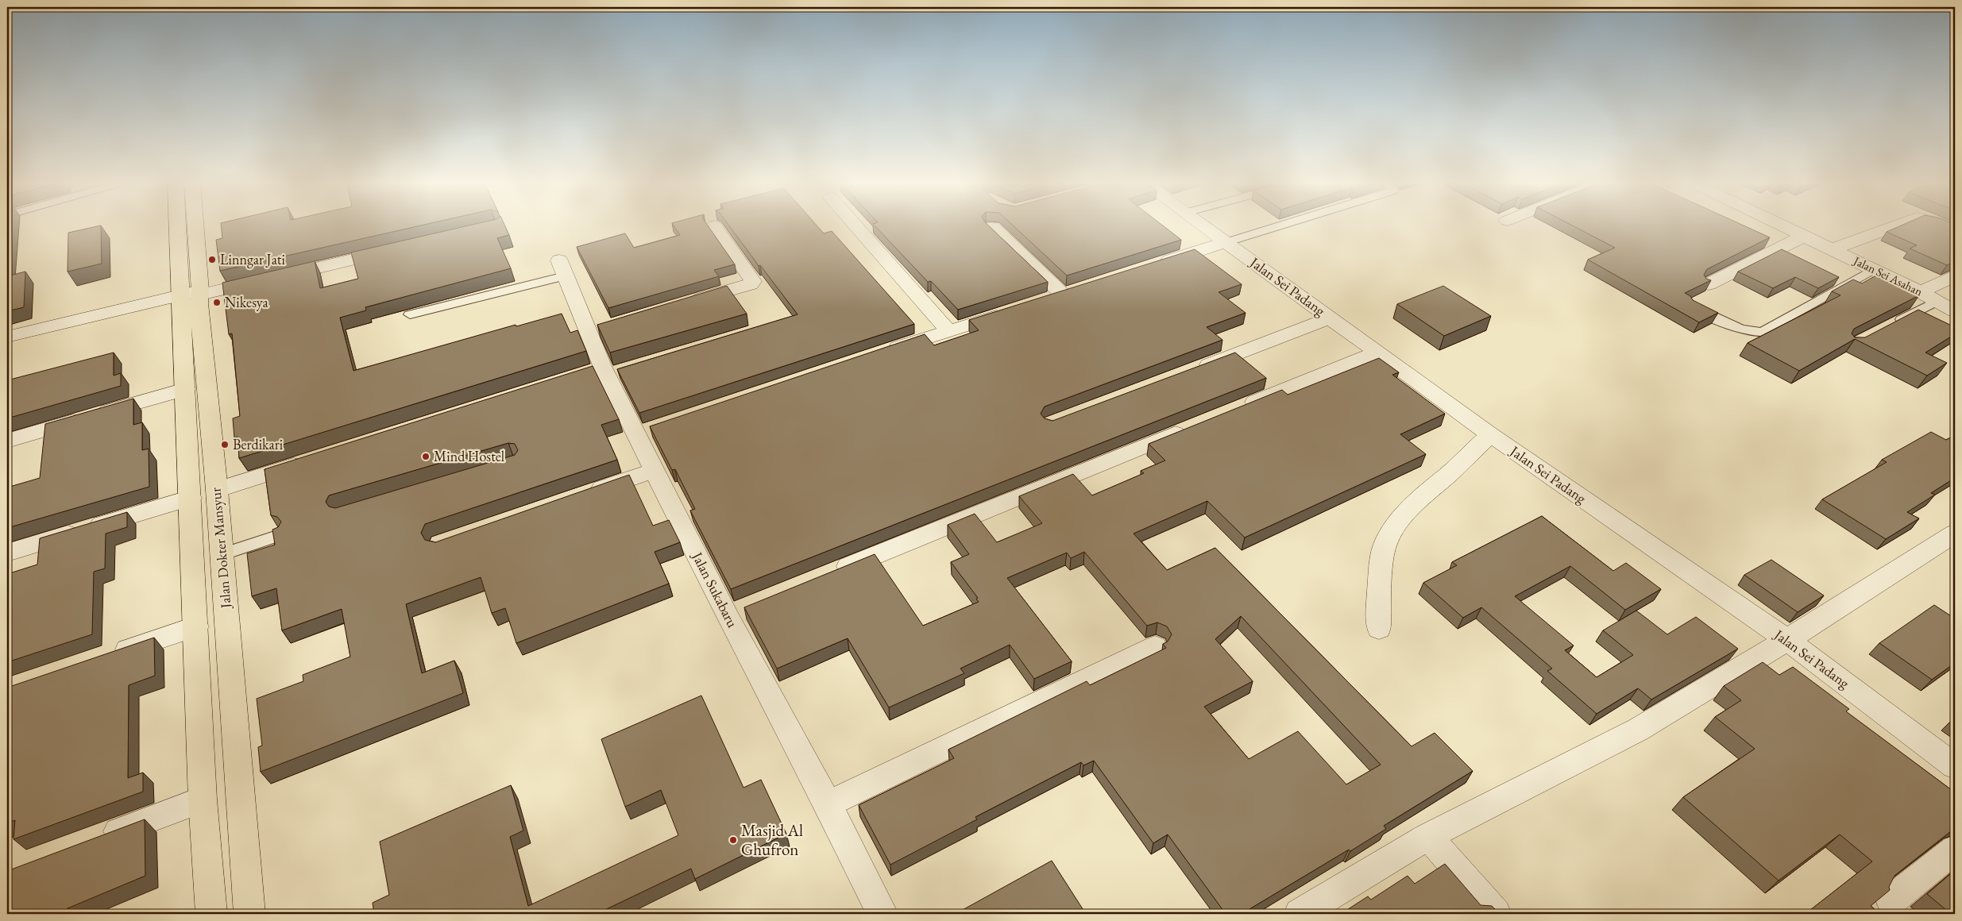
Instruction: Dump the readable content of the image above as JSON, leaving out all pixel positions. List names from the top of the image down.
{
  "streets": {
    "main road": ["Jalan Dokter Mansyur"],
    "street": ["Jalan Sei Asahan", "Jalan Sei Padang", "Jalan Sukabaru"]
  },
  "places": [
    "Linngar Jati",
    "Nikesya",
    "Berdikari",
    "Mind Hostel",
    "Masjid Al Ghufron"
  ]
}
